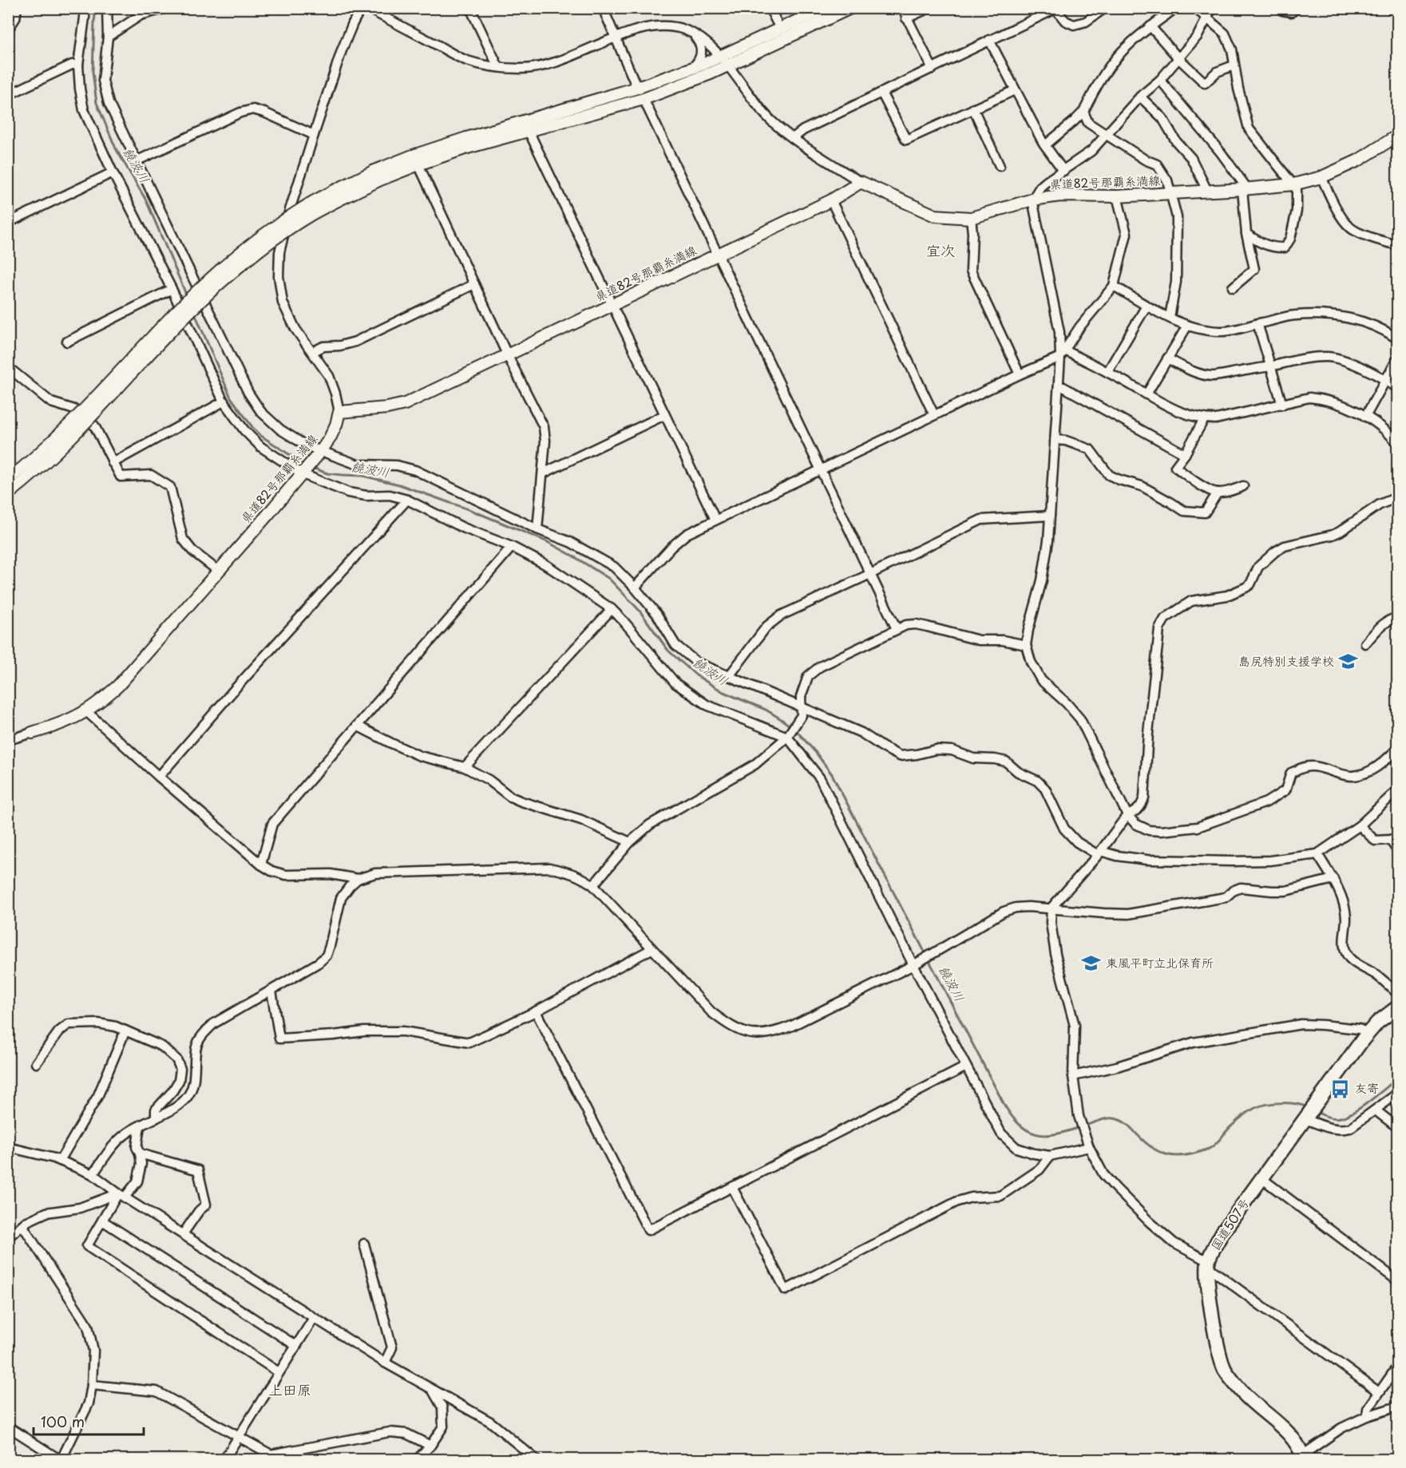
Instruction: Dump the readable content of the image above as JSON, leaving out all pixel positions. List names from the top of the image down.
{
  "streets": {
    "highway": ["国道507号"],
    "main road": ["県道82号那覇糸満線"]
  },
  "districts": ["宜次", "上田原"],
  "water": ["饒波川"],
  "places": {
    "school or university": ["島尻特別支援学校", "東風平町立北保育所"],
    "bus stop": ["友寄"]
  },
  "scale_bar": "100 m"
}
